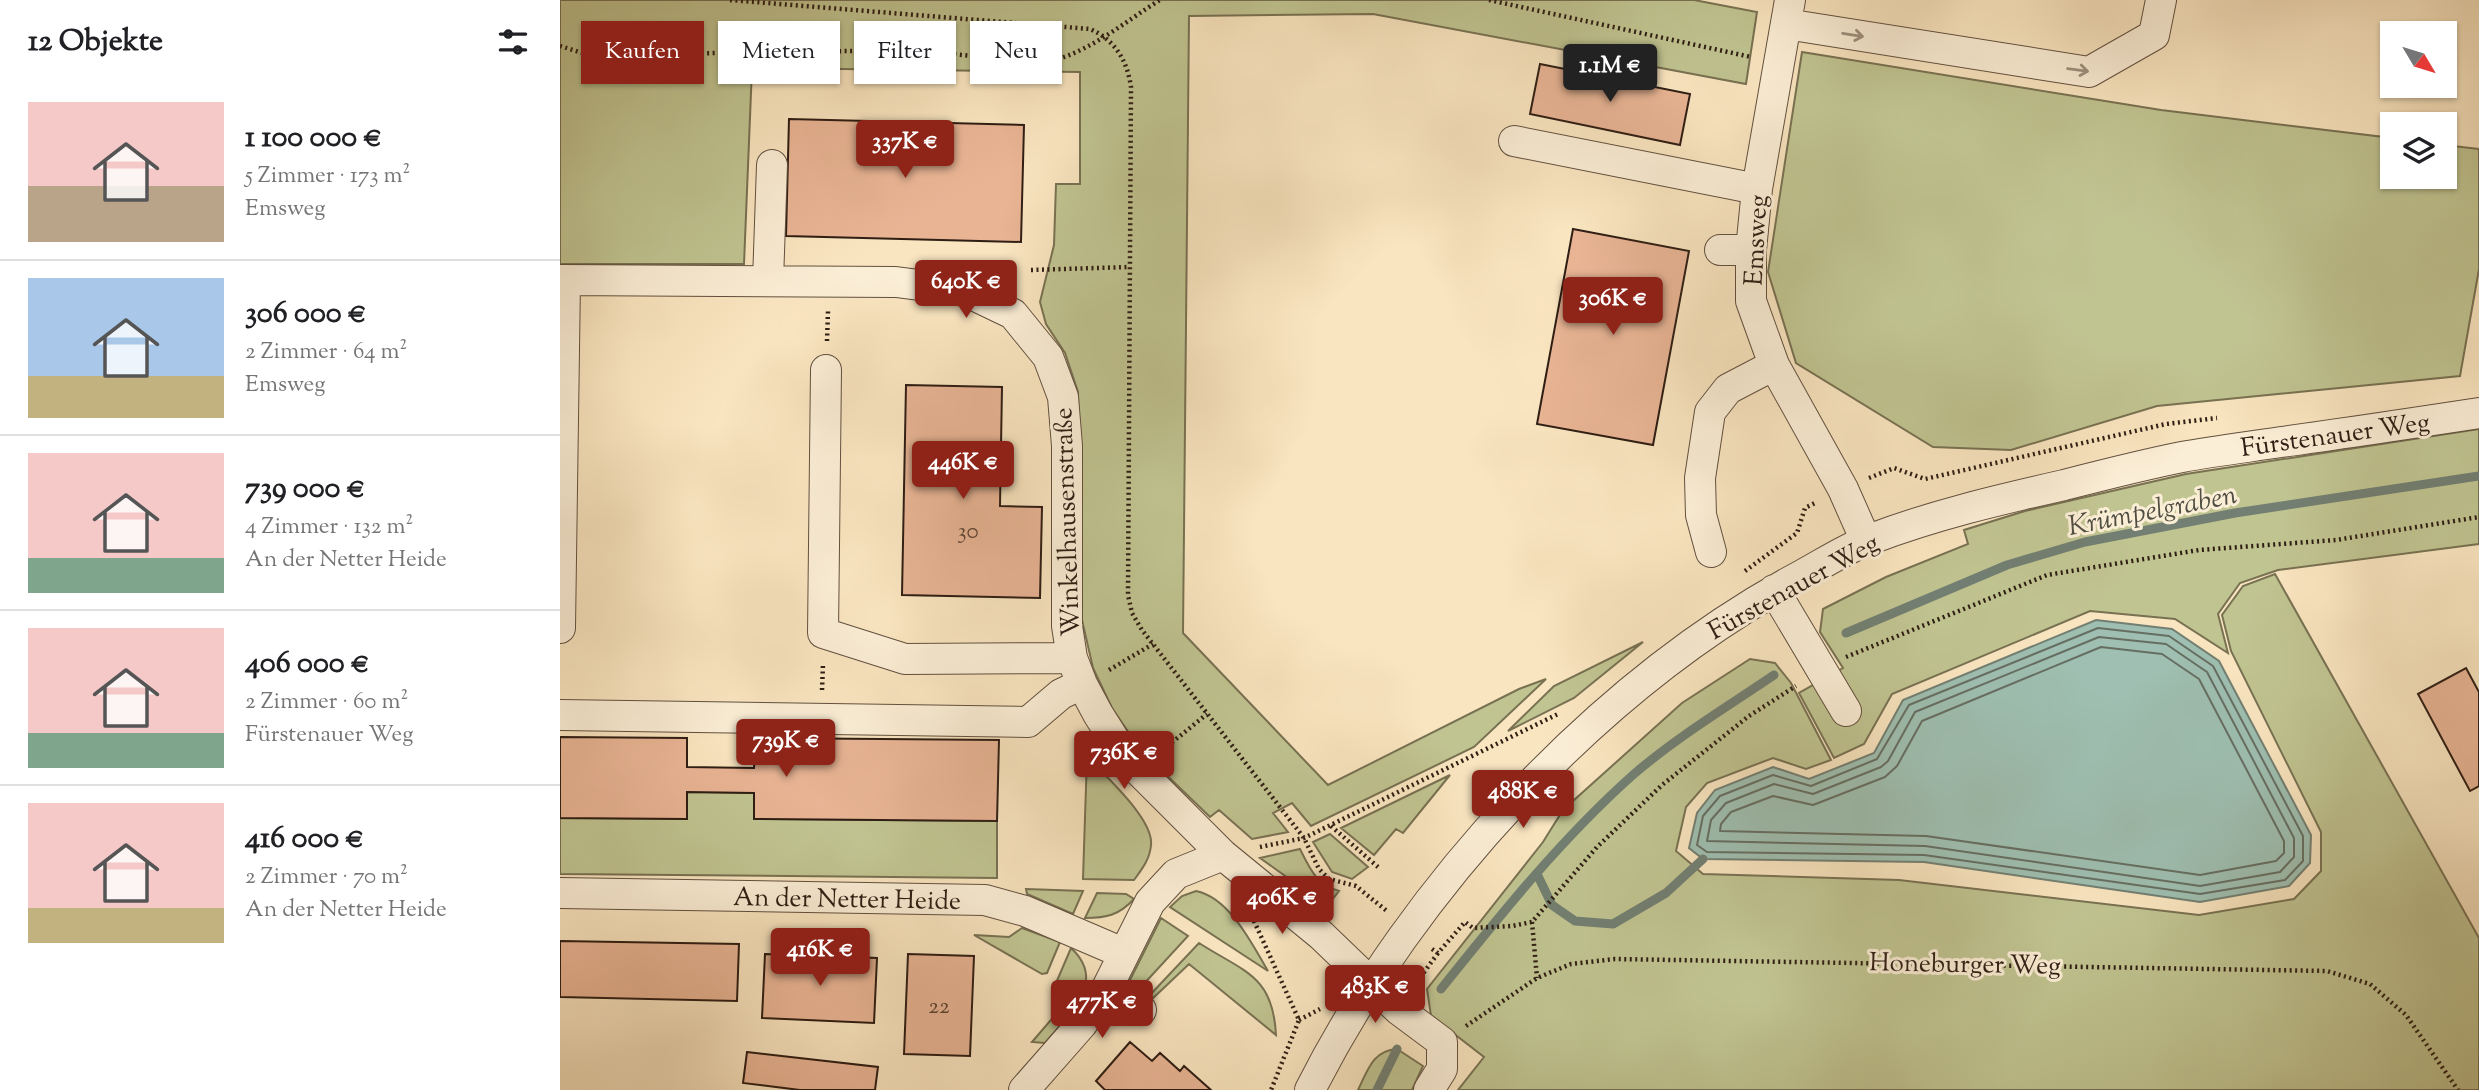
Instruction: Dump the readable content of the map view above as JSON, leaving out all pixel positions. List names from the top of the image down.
{
  "streets": {
    "street": [
      "Emsweg",
      "Fürstenauer Weg",
      "Winkelhausenstraße",
      "An der Netter Heide"
    ],
    "path": ["Honeburger Weg"]
  },
  "crossings": [
    ["Emsweg", "Fürstenauer Weg"]
  ],
  "water": ["Krümpelgraben"],
  "house_numbers": ["30", "22"],
  "north": "bottom right",
  "page": {
    "heading": "12 Objekte",
    "chip": [
      "Kaufen",
      "Mieten",
      "Filter",
      "Neu"
    ],
    "price": [
      "1.1M €",
      "337K €",
      "640K €",
      "306K €",
      "446K €",
      "739K €",
      "736K €",
      "488K €",
      "406K €",
      "416K €",
      "483K €",
      "477K €"
    ],
    "list": [
      {
        "name": "1 100 000 €",
        "note": "5 Zimmer · 173 m² · Emsweg"
      },
      {
        "name": "306 000 €",
        "note": "2 Zimmer · 64 m² · Emsweg"
      },
      {
        "name": "739 000 €",
        "note": "4 Zimmer · 132 m² · An der Netter Heide"
      },
      {
        "name": "406 000 €",
        "note": "2 Zimmer · 60 m² · Fürstenauer Weg"
      },
      {
        "name": "416 000 €",
        "note": "2 Zimmer · 70 m² · An der Netter Heide"
      }
    ]
  }
}
